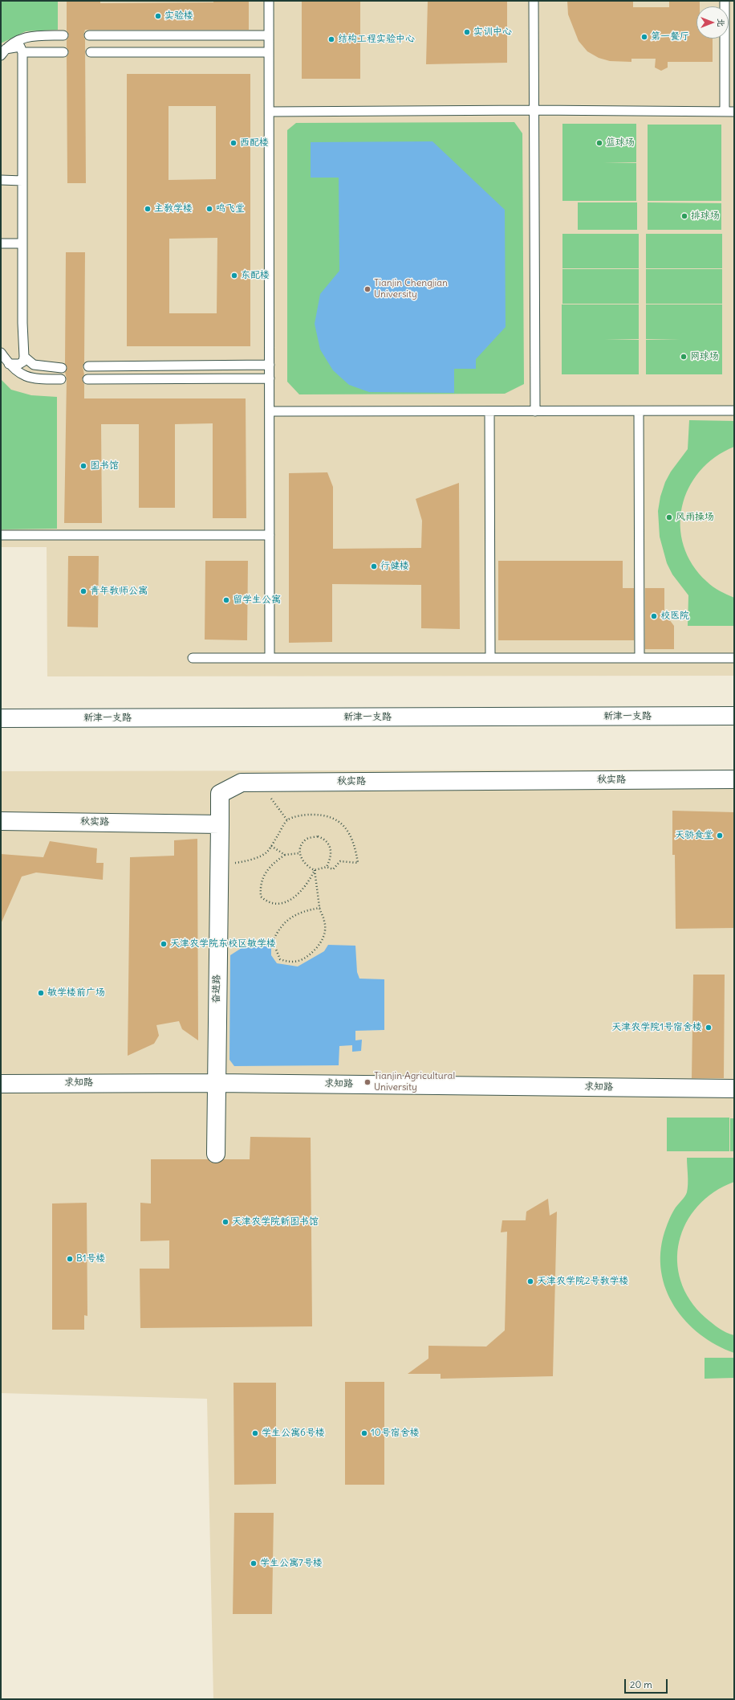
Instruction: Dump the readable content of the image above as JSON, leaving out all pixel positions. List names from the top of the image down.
{
  "streets": {
    "street": [
      "新津一支路",
      "秋实路",
      "奋进路",
      "求知路"
    ]
  },
  "crossings": [
    ["秋实路", "奋进路"],
    ["奋进路", "求知路"]
  ],
  "places": [
    "实验楼",
    "实训中心",
    "第一餐厅",
    "结构工程实验中心",
    "西配楼",
    "篮球场",
    "主教学楼",
    "鸣飞堂",
    "排球场",
    "东配楼",
    "Tianjin Chengjian University",
    "网球场",
    "图书馆",
    "风雨操场",
    "行健楼",
    "青年教师公寓",
    "留学生公寓",
    "校医院",
    "天骄食堂",
    "天津农学院东校区敏学楼",
    "敏学楼前广场",
    "天津农学院1号宿舍楼",
    "Tianjin Agricultural University",
    "天津农学院新图书馆",
    "B1号楼",
    "天津农学院2号教学楼",
    "学生公寓6号楼",
    "10号宿舍楼",
    "学生公寓7号楼"
  ],
  "scale_bar": "20 m",
  "north": "right"
}
